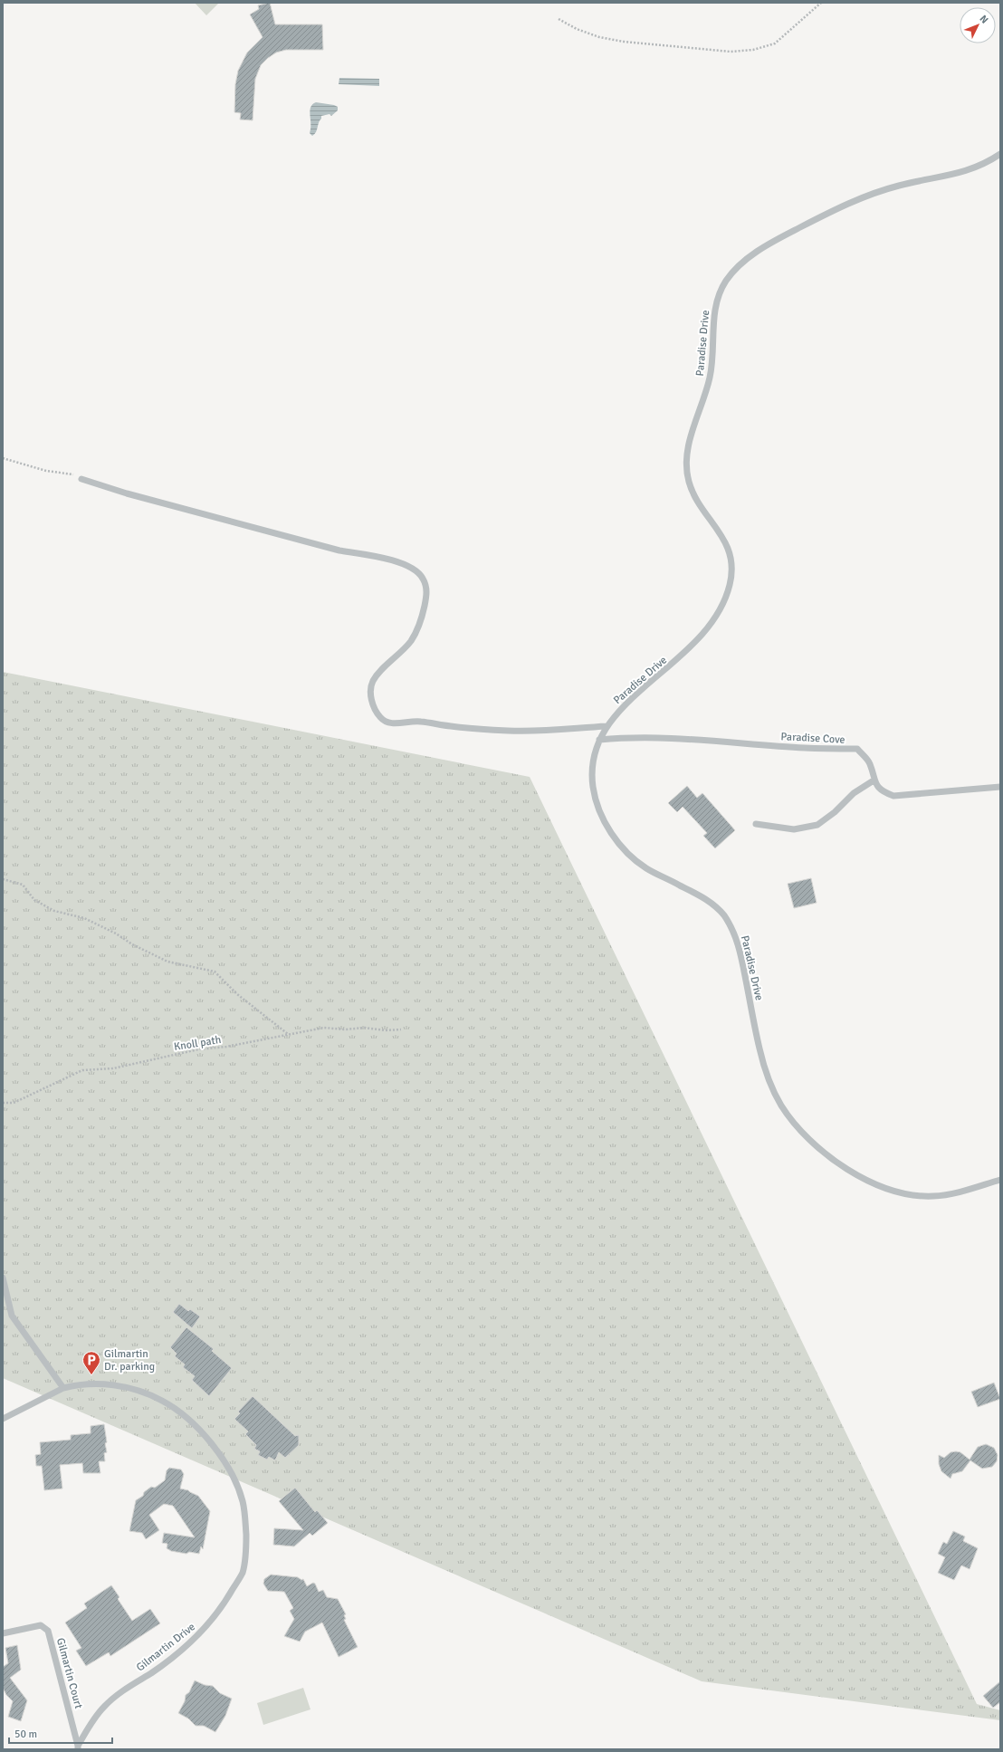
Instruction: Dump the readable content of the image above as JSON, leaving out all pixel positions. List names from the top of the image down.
{
  "streets": {
    "street": [
      "Paradise Drive",
      "Paradise Cove",
      "Gilmartin Drive",
      "Gilmartin Court"
    ],
    "path": ["Knoll path"]
  },
  "crossings": [
    ["Paradise Drive", "Paradise Cove"],
    ["Gilmartin Drive", "Gilmartin Court"]
  ],
  "places": {
    "parking": ["Gilmartin Dr. parking"]
  },
  "scale_bar": "50 m",
  "north": "top right"
}
